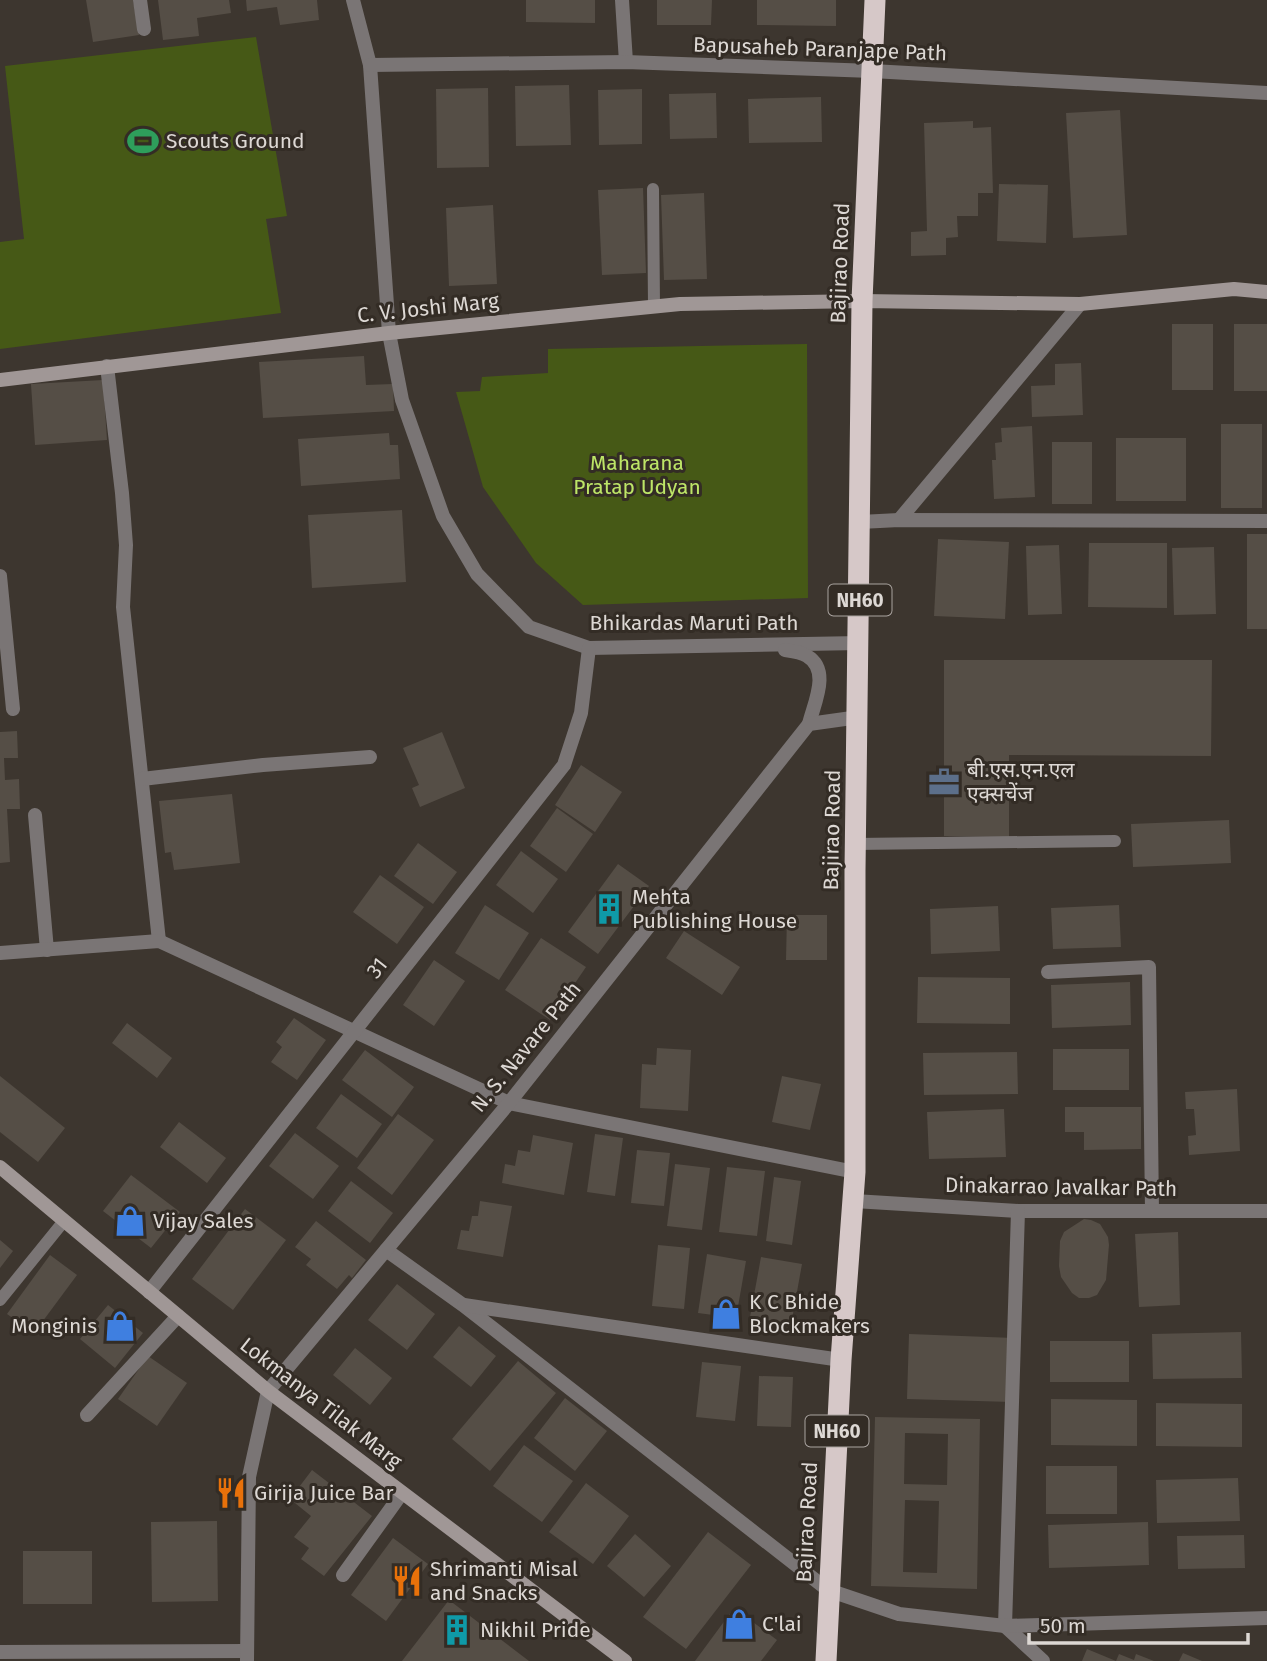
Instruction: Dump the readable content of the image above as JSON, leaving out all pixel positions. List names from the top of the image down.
{
  "streets": {
    "highway": ["Bajirao Road", "NH60"],
    "street": [
      "Bapusaheb Paranjape Path",
      "C. V. Joshi Marg",
      "Bhikardas Maruti Path",
      "31",
      "N. S. Navare Path",
      "Dinakarrao Javalkar Path",
      "Lokmanya Tilak Marg"
    ]
  },
  "crossings": [
    ["Bapusaheb Paranjape Path", "Bajirao Road"],
    ["Bapusaheb Paranjape Path", "Bhikardas Maruti Path"],
    ["Bajirao Road", "C. V. Joshi Marg"],
    ["Bajirao Road", "Bhikardas Maruti Path"],
    ["Bajirao Road", "Dinakarrao Javalkar Path"],
    ["C. V. Joshi Marg", "Bhikardas Maruti Path"],
    ["Bhikardas Maruti Path", "31"],
    ["Bhikardas Maruti Path", "N. S. Navare Path"],
    ["31", "Lokmanya Tilak Marg"],
    ["N. S. Navare Path", "Lokmanya Tilak Marg"]
  ],
  "parks": ["Maharana Pratap Udyan"],
  "places": {
    "sports": ["Scouts Ground"],
    "office": ["बी.एस.एन.एल एक्सचेंज"],
    "building": ["Mehta Publishing House", "Nikhil Pride"],
    "shop": [
      "Vijay Sales",
      "K C Bhide Blockmakers",
      "Monginis",
      "C'lai"
    ],
    "restaurant": ["Girija Juice Bar", "Shrimanti Misal and Snacks"]
  },
  "scale_bar": "50 m"
}
